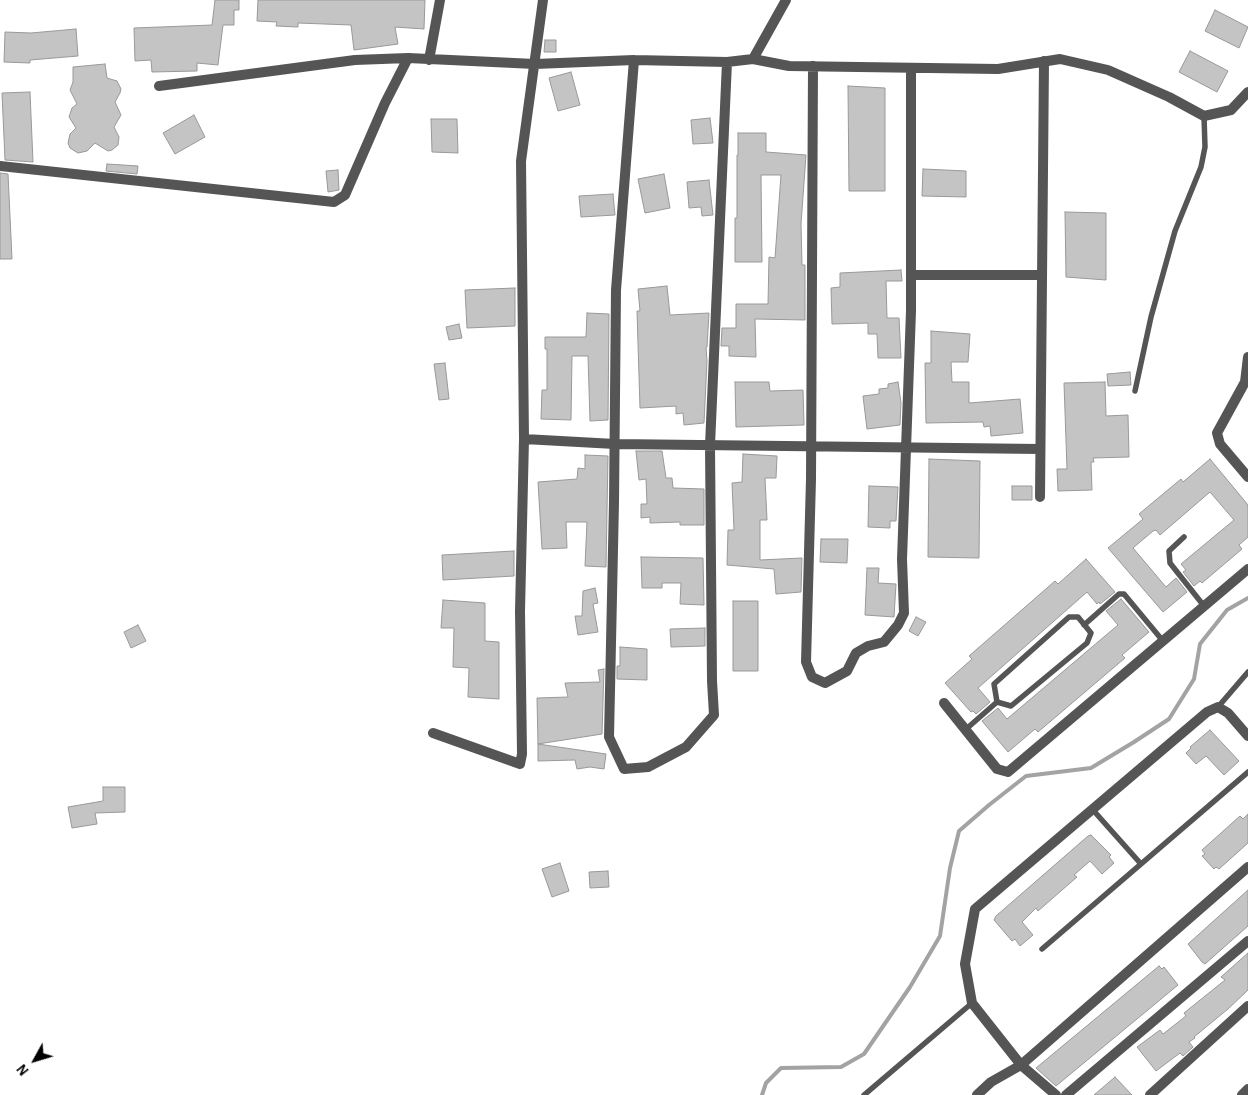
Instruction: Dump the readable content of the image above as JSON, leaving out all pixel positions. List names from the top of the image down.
{
  "north": "bottom left"
}
